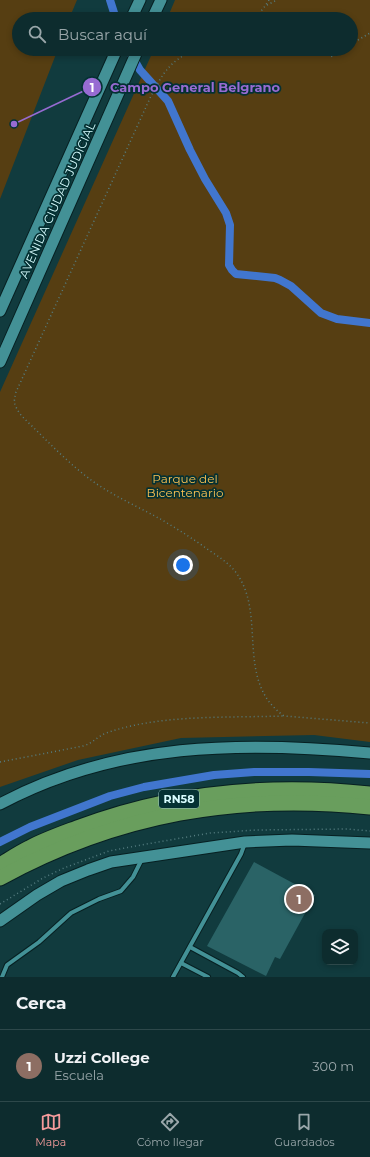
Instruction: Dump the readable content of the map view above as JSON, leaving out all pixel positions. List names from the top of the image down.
{
  "streets": {
    "highway": ["RN58"],
    "street": ["AVENIDA CIUDAD JUDICIAL"]
  },
  "parks": ["Parque del Bicentenario"],
  "places": ["Campo General Belgrano"],
  "page": {
    "search": "Buscar aquí",
    "pins": "1",
    "heading": "Cerca",
    "list": [
      {
        "mark": "1",
        "name": "Uzzi College",
        "note": "Escuela",
        "value": "300 m"
      }
    ],
    "nav": ["Mapa", "Cómo llegar", "Guardados"]
  }
}
